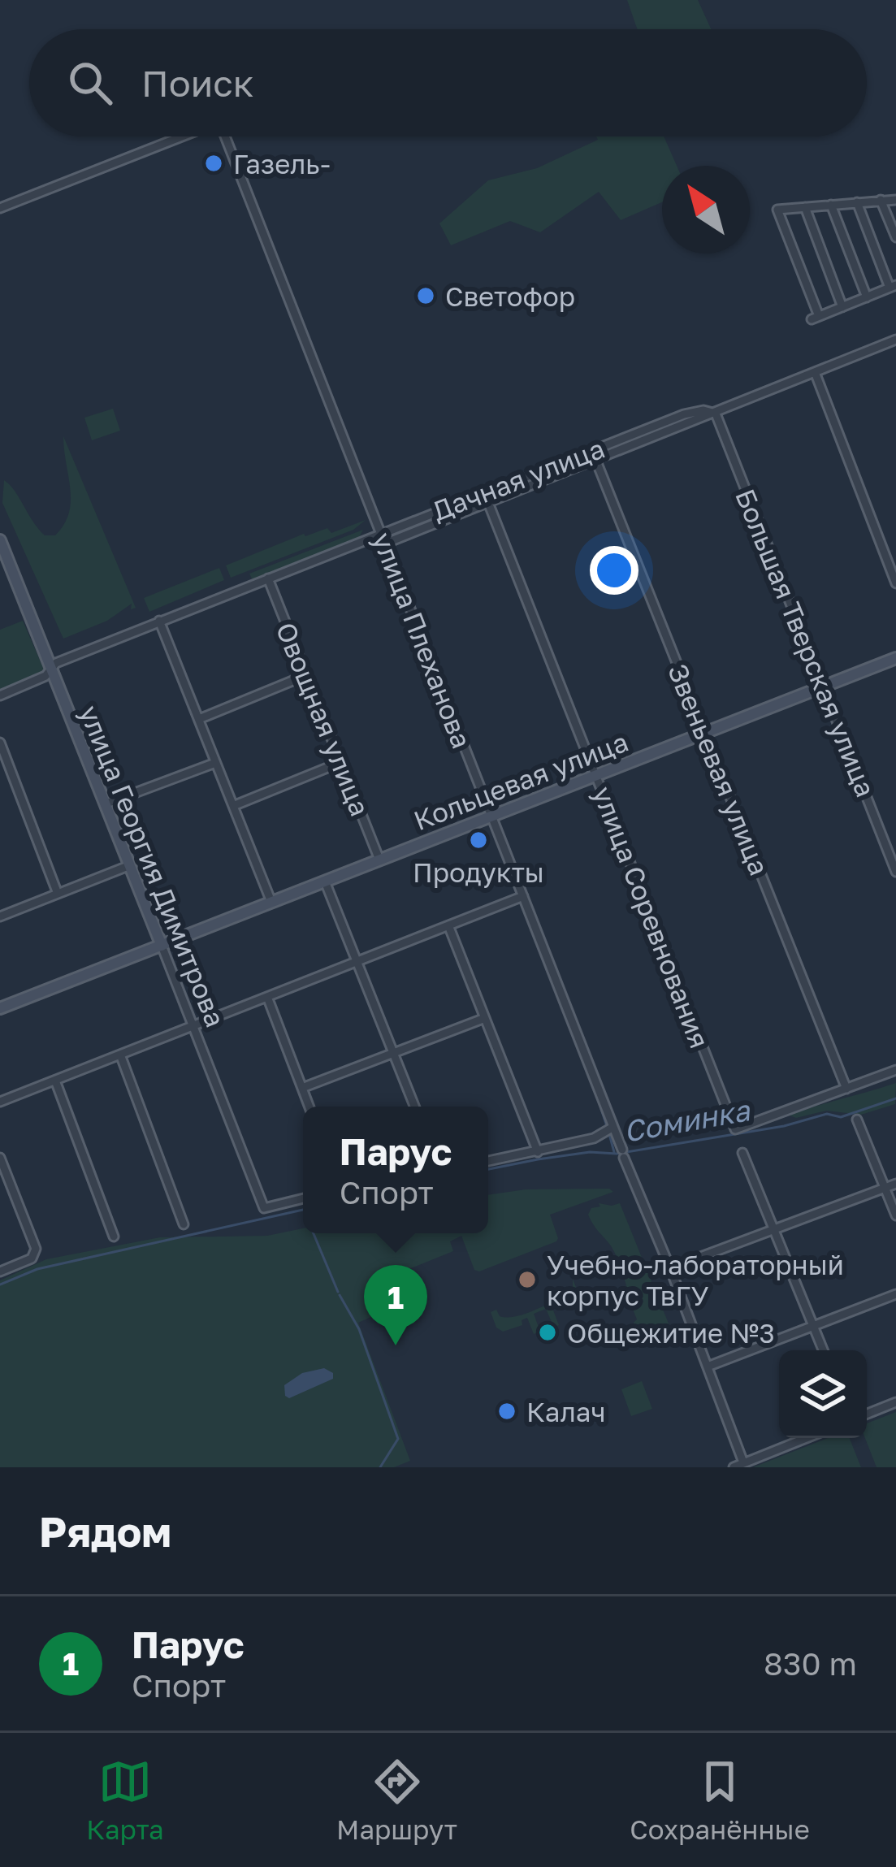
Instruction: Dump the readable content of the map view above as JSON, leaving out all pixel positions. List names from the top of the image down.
{
  "streets": {
    "main road": ["Кольцевая улица", "улица Георгия Димитрова"],
    "street": [
      "Дачная улица",
      "улица Плеханова",
      "Большая Тверская улица",
      "Овощная улица",
      "Звеньевая улица",
      "улица Соревнования"
    ]
  },
  "crossings": [
    ["Дачная улица", "улица Плеханова"],
    ["Дачная улица", "Большая Тверская улица"],
    ["Дачная улица", "Овощная улица"],
    ["Дачная улица", "Звеньевая улица"],
    ["Дачная улица", "улица Георгия Димитрова"],
    ["Дачная улица", "улица Соревнования"],
    ["улица Плеханова", "Кольцевая улица"],
    ["Большая Тверская улица", "Кольцевая улица"],
    ["Овощная улица", "Кольцевая улица"],
    ["Звеньевая улица", "Кольцевая улица"],
    ["Звеньевая улица", "улица Соревнования"],
    ["Кольцевая улица", "улица Георгия Димитрова"],
    ["Кольцевая улица", "улица Соревнования"]
  ],
  "water": ["Соминка"],
  "places": [
    "Газель-",
    "Светофор",
    "Продукты",
    "Учебно-лабораторный корпус ТвГУ",
    "Общежитие №3",
    "Калач"
  ],
  "north": "top left",
  "page": {
    "search": "Поиск",
    "popup": ["Парус", "Спорт"],
    "pins": "1",
    "heading": "Рядом",
    "list": [
      {
        "mark": "1",
        "name": "Парус",
        "note": "Спорт",
        "value": "830 m"
      }
    ],
    "nav": ["Карта", "Маршрут", "Сохранённые"]
  }
}
